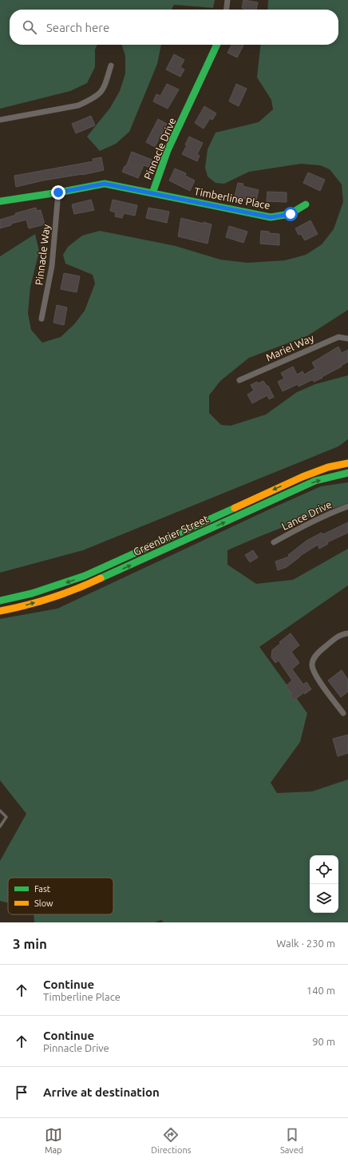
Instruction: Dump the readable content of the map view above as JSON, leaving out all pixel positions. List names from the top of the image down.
{
  "streets": {
    "main road": ["Pinnacle Drive", "Timberline Place", "Greenbrier Street"],
    "street": ["Pinnacle Way", "Mariel Way", "Lance Drive"]
  },
  "crossings": [
    ["Pinnacle Drive", "Timberline Place"],
    ["Pinnacle Drive", "Pinnacle Way"]
  ],
  "legend": ["Fast", "Slow"],
  "page": {
    "search": "Search here",
    "heading": ["3 min", "Walk · 230 m"],
    "list": [
      ["Continue", "Timberline Place", "140 m"],
      ["Continue", "Pinnacle Drive", "90 m"],
      "Arrive at destination"
    ],
    "nav": ["Map", "Directions", "Saved"]
  }
}
